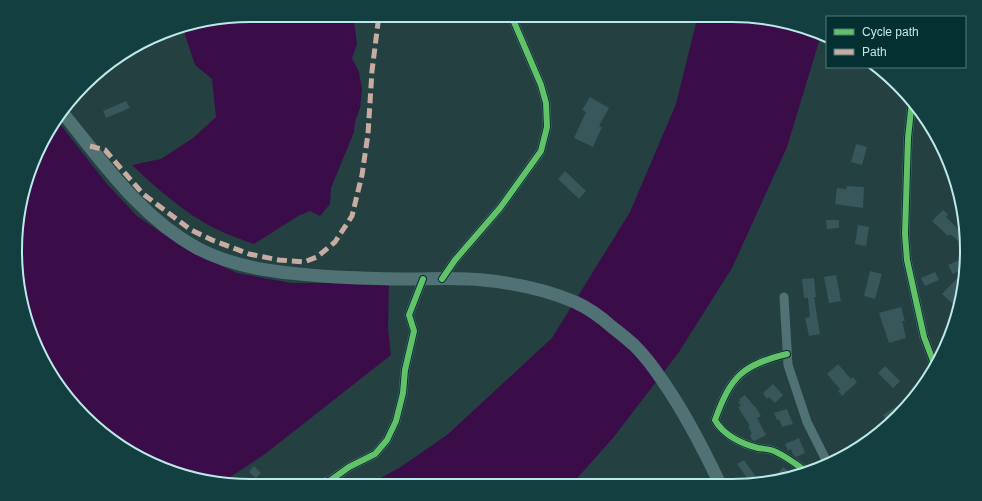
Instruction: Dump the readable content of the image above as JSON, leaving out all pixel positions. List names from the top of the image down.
{
  "legend": ["Cycle path", "Path"]
}
